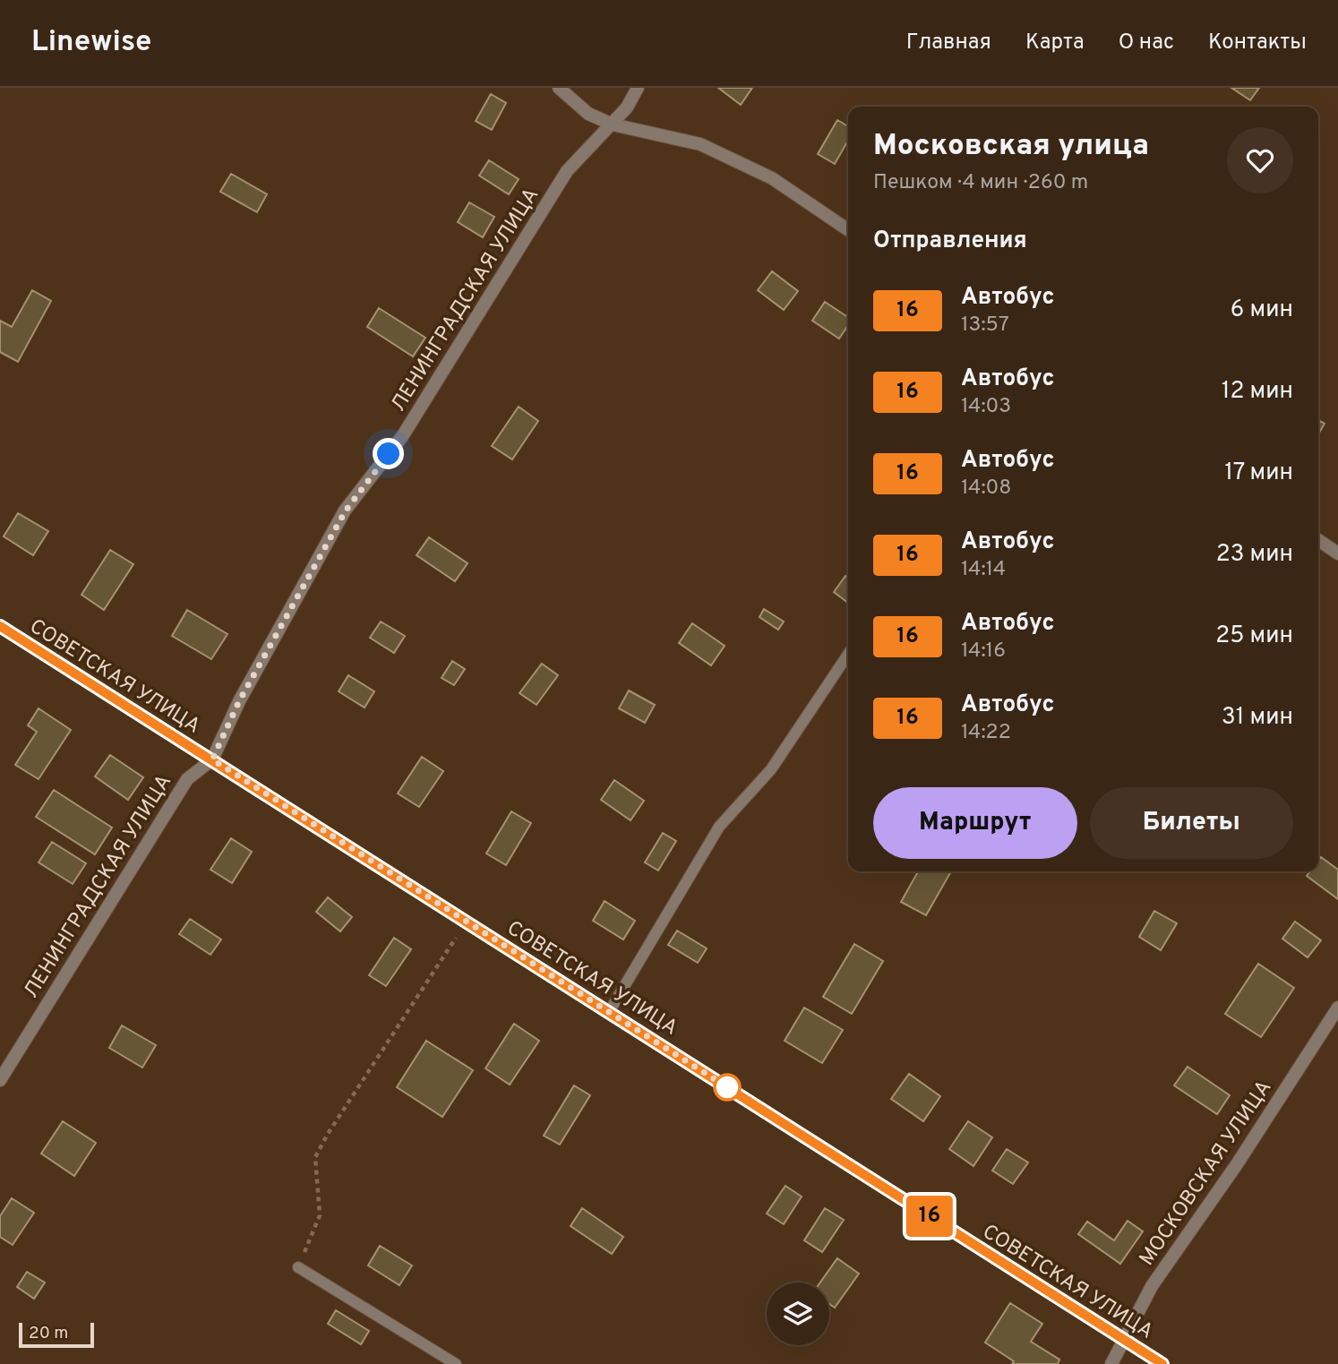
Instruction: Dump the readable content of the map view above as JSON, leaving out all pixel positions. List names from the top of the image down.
{
  "streets": {
    "street": ["ЛЕНИНГРАДСКАЯ УЛИЦА", "СОВЕТСКАЯ УЛИЦА", "МОСКОВСКАЯ УЛИЦА"]
  },
  "crossings": [
    ["ЛЕНИНГРАДСКАЯ УЛИЦА", "СОВЕТСКАЯ УЛИЦА"],
    ["СОВЕТСКАЯ УЛИЦА", "МОСКОВСКАЯ УЛИЦА"]
  ],
  "lines": ["bus line 16"],
  "scale_bar": "20 m",
  "page": {
    "header": "Linewise",
    "nav": [
      "Главная",
      "Карта",
      "О нас",
      "Контакты"
    ],
    "on_map": "16",
    "heading": [
      ["Московская улица", "Пешком · 4 мин · 260 m"],
      "Отправления"
    ],
    "list": [
      {
        "mark": "16",
        "name": "Автобус",
        "note": "13:57",
        "value": "6 мин"
      },
      {
        "mark": "16",
        "name": "Автобус",
        "note": "14:03",
        "value": "12 мин"
      },
      {
        "mark": "16",
        "name": "Автобус",
        "note": "14:08",
        "value": "17 мин"
      },
      {
        "mark": "16",
        "name": "Автобус",
        "note": "14:14",
        "value": "23 мин"
      },
      {
        "mark": "16",
        "name": "Автобус",
        "note": "14:16",
        "value": "25 мин"
      },
      {
        "mark": "16",
        "name": "Автобус",
        "note": "14:22",
        "value": "31 мин"
      }
    ],
    "buttons": ["Маршрут", "Билеты"],
    "scale": "20 m"
  }
}
